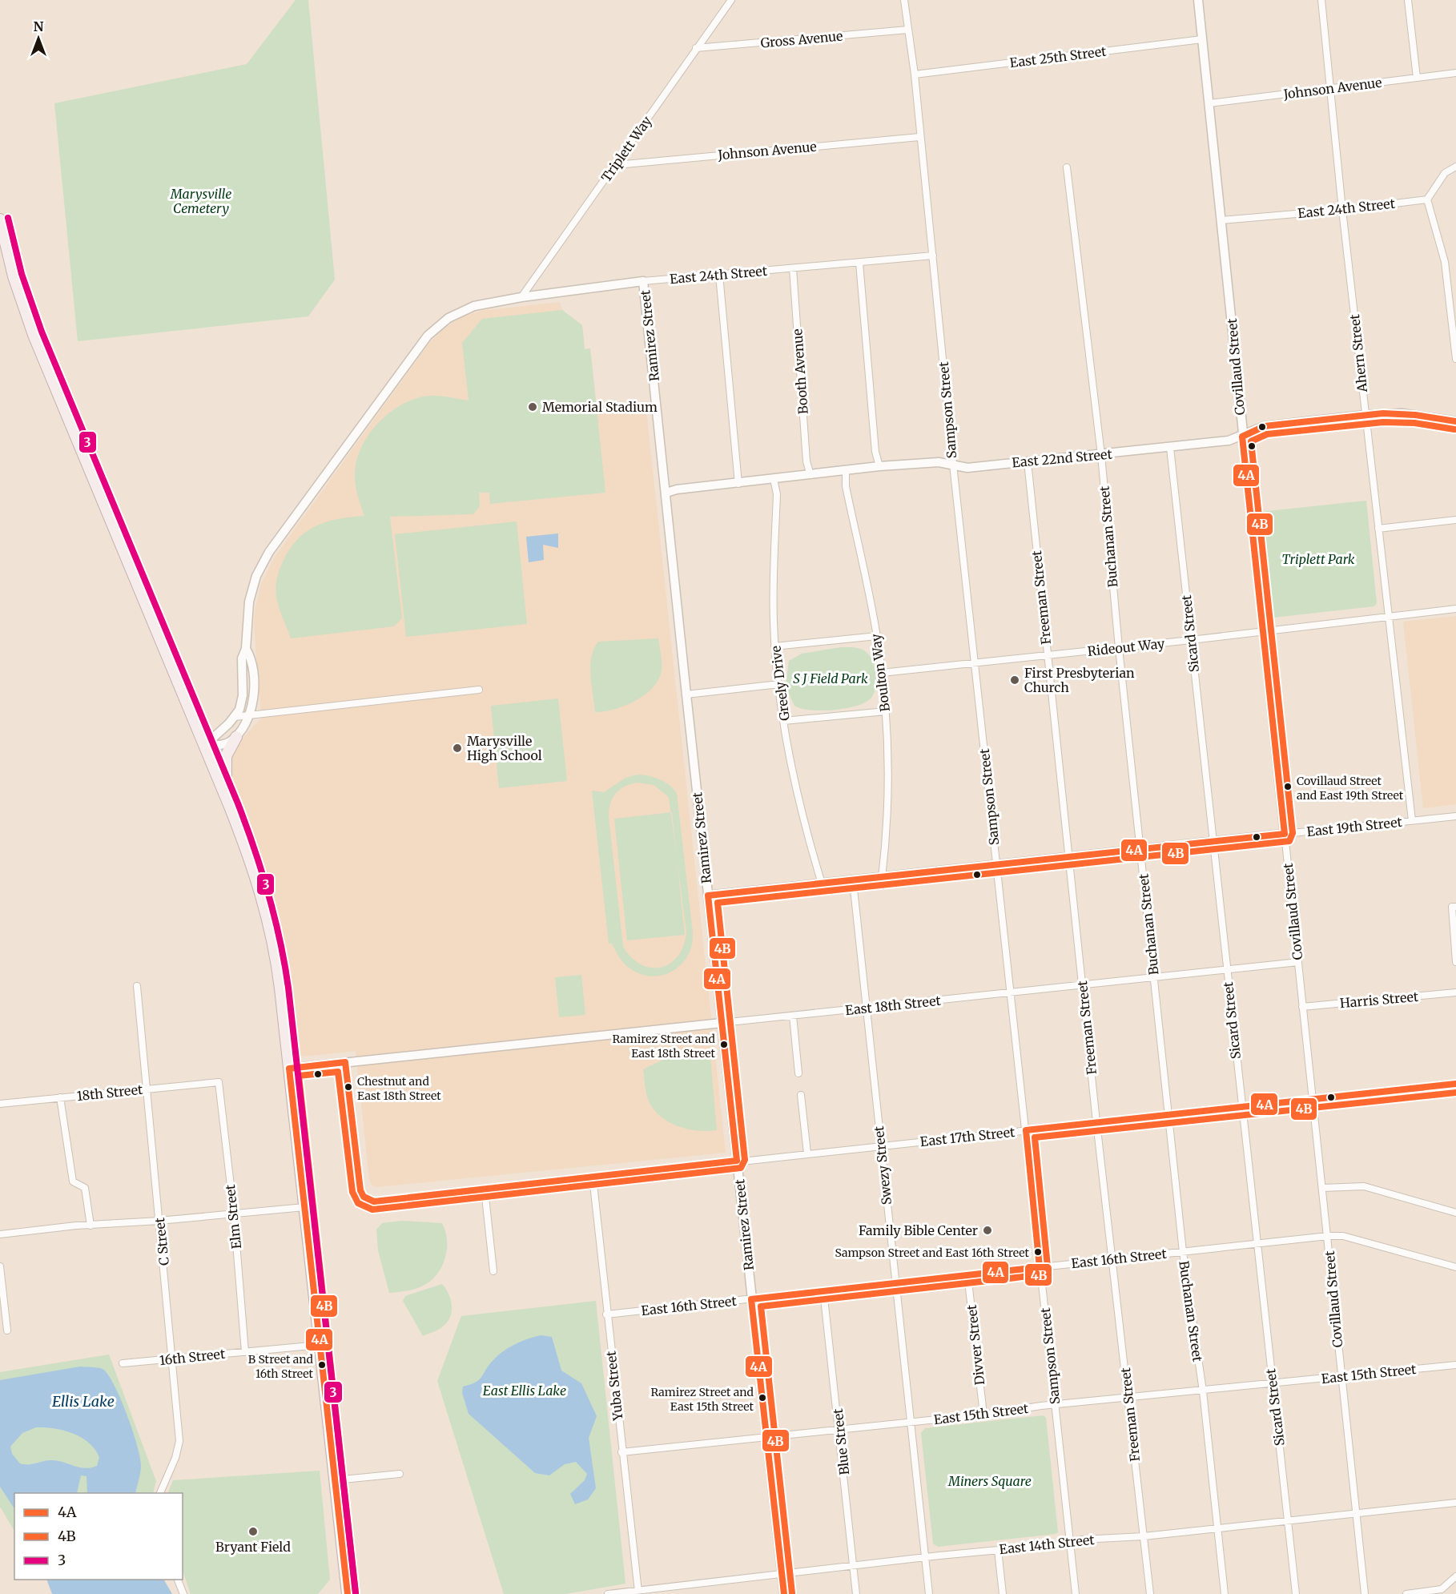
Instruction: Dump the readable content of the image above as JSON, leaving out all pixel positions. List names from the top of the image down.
{
  "streets": {
    "street": [
      "Gross Avenue",
      "East 25th Street",
      "Johnson Avenue",
      "Triplett Way",
      "East 24th Street",
      "Ramirez Street",
      "Ahern Street",
      "Covillaud Street",
      "Booth Avenue",
      "Sampson Street",
      "East 22nd Street",
      "Buchanan Street",
      "Freeman Street",
      "Sicard Street",
      "Rideout Way",
      "Boulton Way",
      "Greely Drive",
      "East 19th Street",
      "Harris Street",
      "East 18th Street",
      "18th Street",
      "East 17th Street",
      "Swezy Street",
      "Elm Street",
      "C Street",
      "East 16th Street",
      "Divver Street",
      "16th Street",
      "East 15th Street",
      "Yuba Street",
      "Blue Street",
      "East 14th Street"
    ]
  },
  "crossings": [
    ["Gross Avenue", "Triplett Way"],
    ["Gross Avenue", "Sampson Street"],
    ["East 25th Street", "Covillaud Street"],
    ["East 25th Street", "Sampson Street"],
    ["Johnson Avenue", "Triplett Way"],
    ["Johnson Avenue", "Ahern Street"],
    ["Johnson Avenue", "Covillaud Street"],
    ["Johnson Avenue", "Sampson Street"],
    ["Triplett Way", "East 24th Street"],
    ["East 24th Street", "Ramirez Street"],
    ["East 24th Street", "Ahern Street"],
    ["East 24th Street", "Covillaud Street"],
    ["East 24th Street", "Booth Avenue"],
    ["East 24th Street", "Sampson Street"],
    ["Ramirez Street", "East 22nd Street"],
    ["Ramirez Street", "East 19th Street"],
    ["Ramirez Street", "East 18th Street"],
    ["Ramirez Street", "East 17th Street"],
    ["Ramirez Street", "East 16th Street"],
    ["Ramirez Street", "East 15th Street"],
    ["Ramirez Street", "East 14th Street"],
    ["Ahern Street", "East 22nd Street"],
    ["Ahern Street", "Rideout Way"],
    ["Ahern Street", "East 19th Street"],
    ["Covillaud Street", "East 22nd Street"],
    ["Covillaud Street", "Rideout Way"],
    ["Covillaud Street", "East 19th Street"],
    ["Covillaud Street", "Harris Street"],
    ["Covillaud Street", "East 18th Street"],
    ["Covillaud Street", "East 17th Street"],
    ["Covillaud Street", "East 16th Street"],
    ["Covillaud Street", "East 15th Street"],
    ["Covillaud Street", "East 14th Street"],
    ["Booth Avenue", "East 22nd Street"],
    ["Sampson Street", "East 22nd Street"],
    ["Sampson Street", "Rideout Way"],
    ["Sampson Street", "East 19th Street"],
    ["Sampson Street", "East 18th Street"],
    ["Sampson Street", "East 17th Street"],
    ["Sampson Street", "East 16th Street"],
    ["Sampson Street", "East 15th Street"],
    ["Sampson Street", "East 14th Street"],
    ["East 22nd Street", "Buchanan Street"],
    ["East 22nd Street", "Freeman Street"],
    ["East 22nd Street", "Sicard Street"],
    ["East 22nd Street", "Boulton Way"],
    ["East 22nd Street", "Greely Drive"],
    ["Buchanan Street", "Rideout Way"],
    ["Buchanan Street", "East 19th Street"],
    ["Buchanan Street", "East 18th Street"],
    ["Buchanan Street", "East 17th Street"],
    ["Buchanan Street", "East 16th Street"],
    ["Buchanan Street", "East 15th Street"],
    ["Buchanan Street", "East 14th Street"],
    ["Freeman Street", "Rideout Way"],
    ["Freeman Street", "East 19th Street"],
    ["Freeman Street", "East 18th Street"],
    ["Freeman Street", "East 17th Street"],
    ["Freeman Street", "East 16th Street"],
    ["Freeman Street", "East 15th Street"],
    ["Freeman Street", "East 14th Street"],
    ["Sicard Street", "Rideout Way"],
    ["Sicard Street", "East 19th Street"],
    ["Sicard Street", "East 18th Street"],
    ["Sicard Street", "East 17th Street"],
    ["Sicard Street", "East 16th Street"],
    ["Sicard Street", "East 15th Street"],
    ["Sicard Street", "East 14th Street"],
    ["Rideout Way", "Boulton Way"],
    ["Boulton Way", "East 19th Street"],
    ["Greely Drive", "East 19th Street"],
    ["East 19th Street", "Swezy Street"],
    ["East 18th Street", "East 17th Street"],
    ["East 18th Street", "Swezy Street"],
    ["18th Street", "Elm Street"],
    ["18th Street", "C Street"],
    ["East 17th Street", "Swezy Street"],
    ["East 17th Street", "Yuba Street"],
    ["Swezy Street", "East 16th Street"],
    ["Swezy Street", "East 15th Street"],
    ["Swezy Street", "East 14th Street"],
    ["Elm Street", "16th Street"],
    ["C Street", "16th Street"],
    ["East 16th Street", "Divver Street"],
    ["East 16th Street", "Yuba Street"],
    ["East 16th Street", "Blue Street"],
    ["Divver Street", "East 15th Street"],
    ["East 15th Street", "Yuba Street"],
    ["East 15th Street", "Blue Street"],
    ["Yuba Street", "East 14th Street"],
    ["Blue Street", "East 14th Street"]
  ],
  "water": ["Ellis Lake"],
  "parks": [
    "Marysville Cemetery",
    "Triplett Park",
    "S J Field Park",
    "East Ellis Lake",
    "Miners Square"
  ],
  "places": [
    "Memorial Stadium",
    "First Presbyterian Church",
    "Marysville High School",
    "Covillaud Street and East 19th Street",
    "Ramirez Street and East 18th Street",
    "Chestnut and East 18th Street",
    "Family Bible Center",
    "Sampson Street and East 16th Street",
    "B Street and 16th Street",
    "Ramirez Street and East 15th Street",
    "Bryant Field"
  ],
  "lines": ["transit line 3", "transit line 4A", "transit line 4B"],
  "legend": ["4A", "4B", "3"],
  "north": "top"
}
